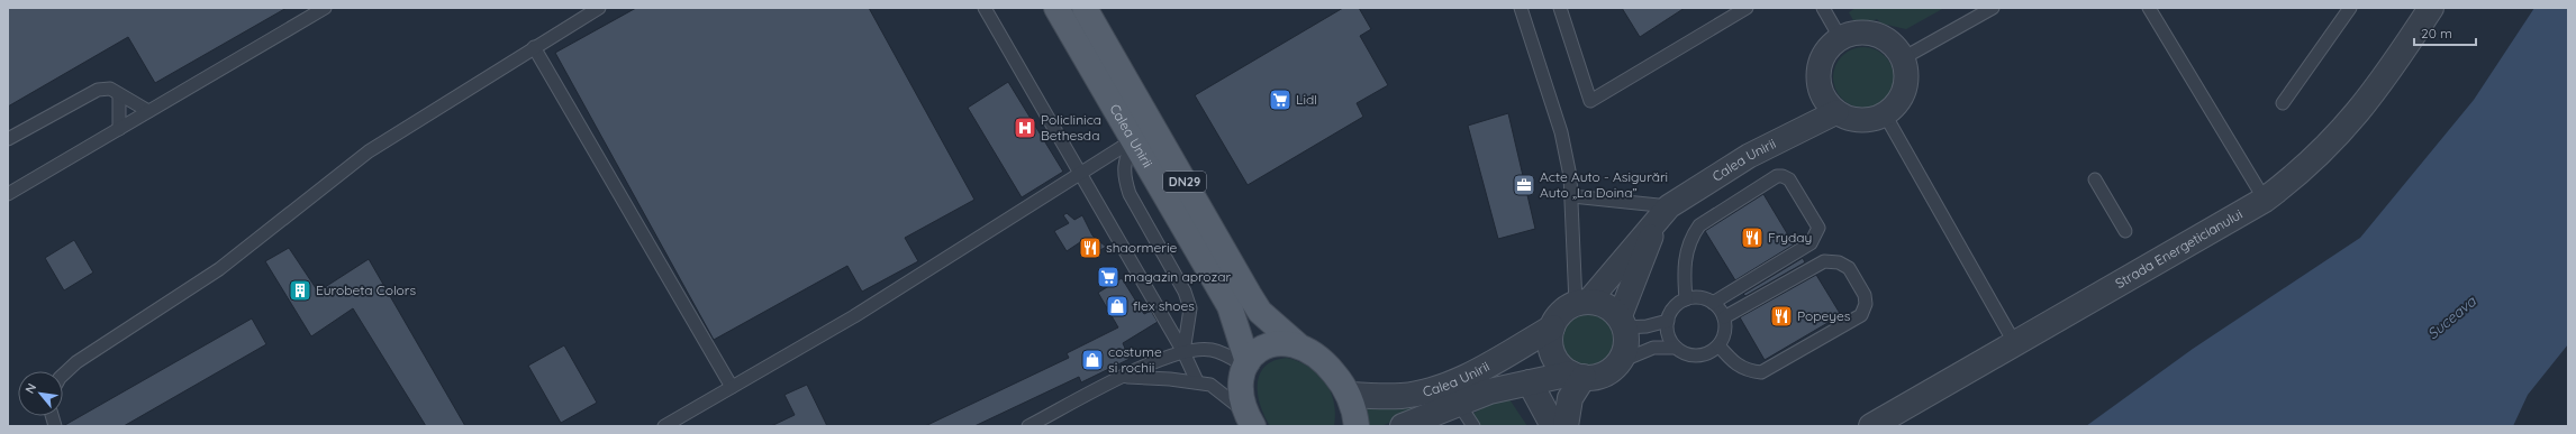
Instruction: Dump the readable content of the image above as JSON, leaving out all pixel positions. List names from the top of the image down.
{
  "streets": {
    "main road": ["Calea Unirii", "DN29"],
    "street": ["Strada Energeticianului"]
  },
  "crossings": [
    ["Calea Unirii", "DN29"]
  ],
  "water": ["Suceava"],
  "places": {
    "supermarket": ["Lidl", "magazin aprozar"],
    "hospital": ["Policlinica Bethesda"],
    "office": ["Acte Auto - Asigurări Auto „La Doina”"],
    "restaurant": ["Fryday", "shaormerie", "Popeyes"],
    "building": ["Eurobeta Colors"],
    "shop": ["flex shoes", "costume si rochii"]
  },
  "scale_bar": "20 m",
  "north": "top left"
}
